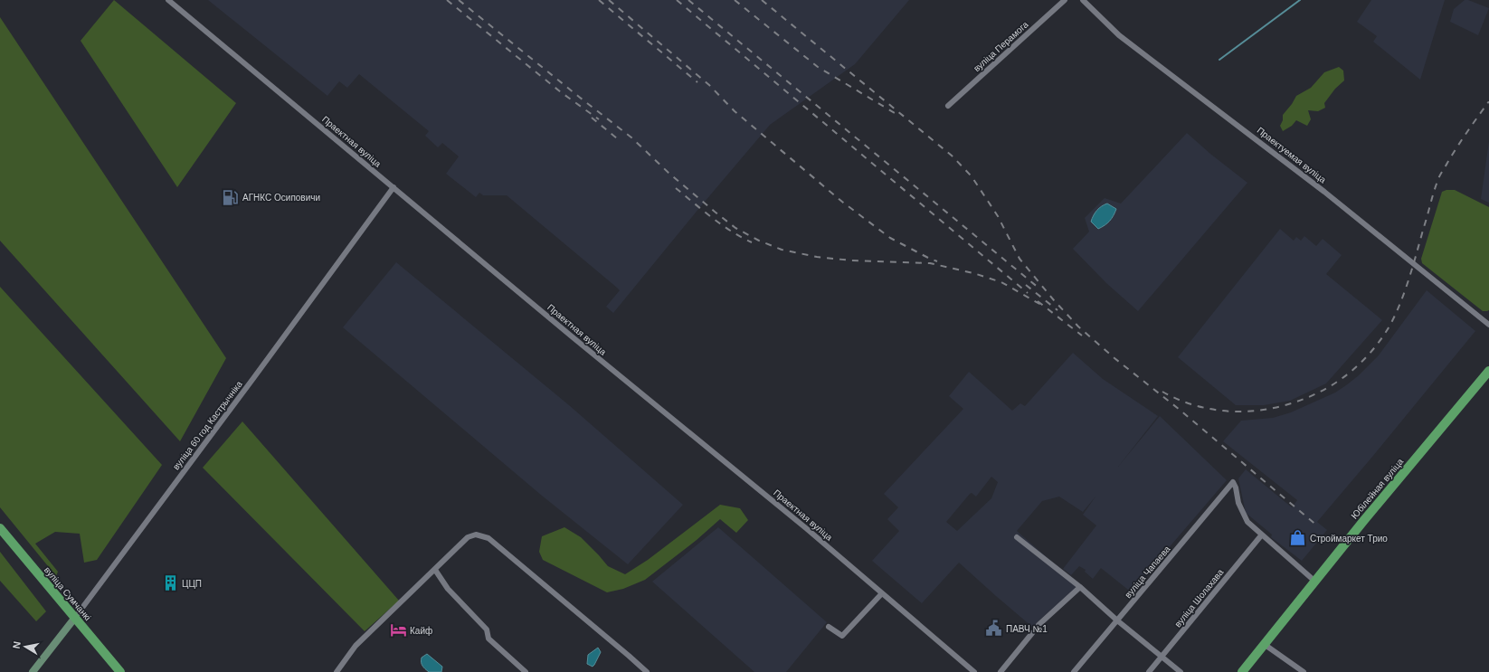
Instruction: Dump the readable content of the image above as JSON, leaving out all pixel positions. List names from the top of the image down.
{
  "streets": {
    "main road": ["Юбілейная вуліца", "вуліца Сумчанкі"],
    "street": [
      "вуліца Перамога",
      "Праектная вуліца",
      "Праектуемая вуліца",
      "вуліца 60 год Кастрычніка",
      "вуліца Чапаева",
      "вуліца Шолахава"
    ]
  },
  "crossings": [
    ["Праектная вуліца", "вуліца 60 год Кастрычніка"],
    ["вуліца 60 год Кастрычніка", "вуліца Сумчанкі"],
    ["вуліца Чапаева", "вуліца Шолахава"]
  ],
  "places": {
    "fuel station": ["АГНКС Осиповичи"],
    "shop": ["Строймаркет Трио"],
    "building": ["ЦЦП"],
    "public building": ["ПАВЧ №1"],
    "hotel": ["Кайф"]
  },
  "north": "left"
}
